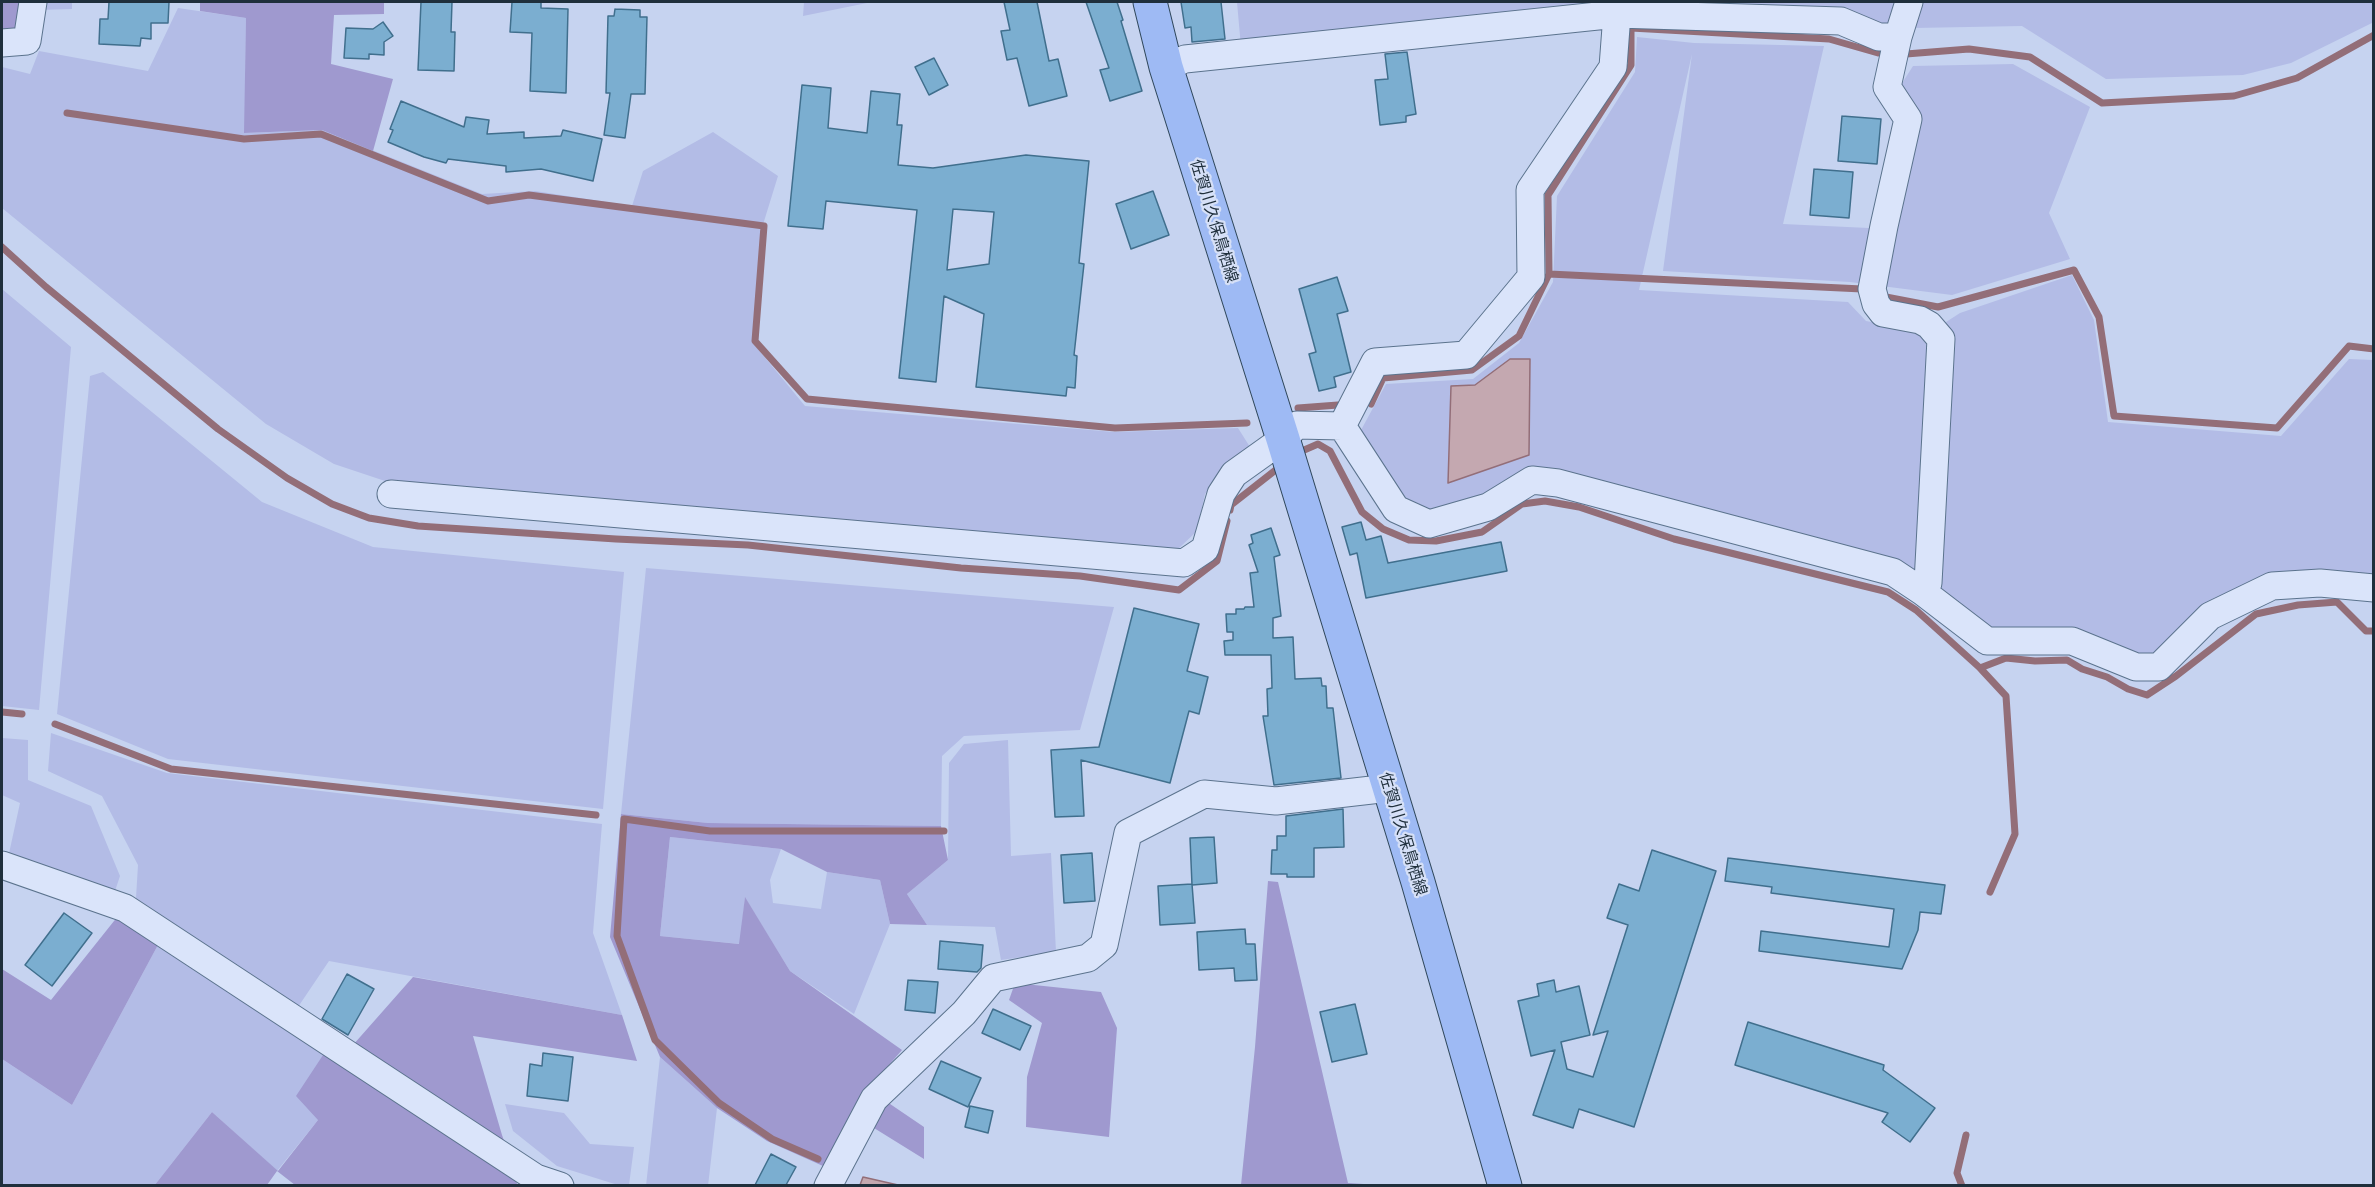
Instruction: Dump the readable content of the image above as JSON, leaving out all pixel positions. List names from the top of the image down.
{
  "streets": {
    "main road": ["佐賀川久保鳥栖線"]
  }
}
